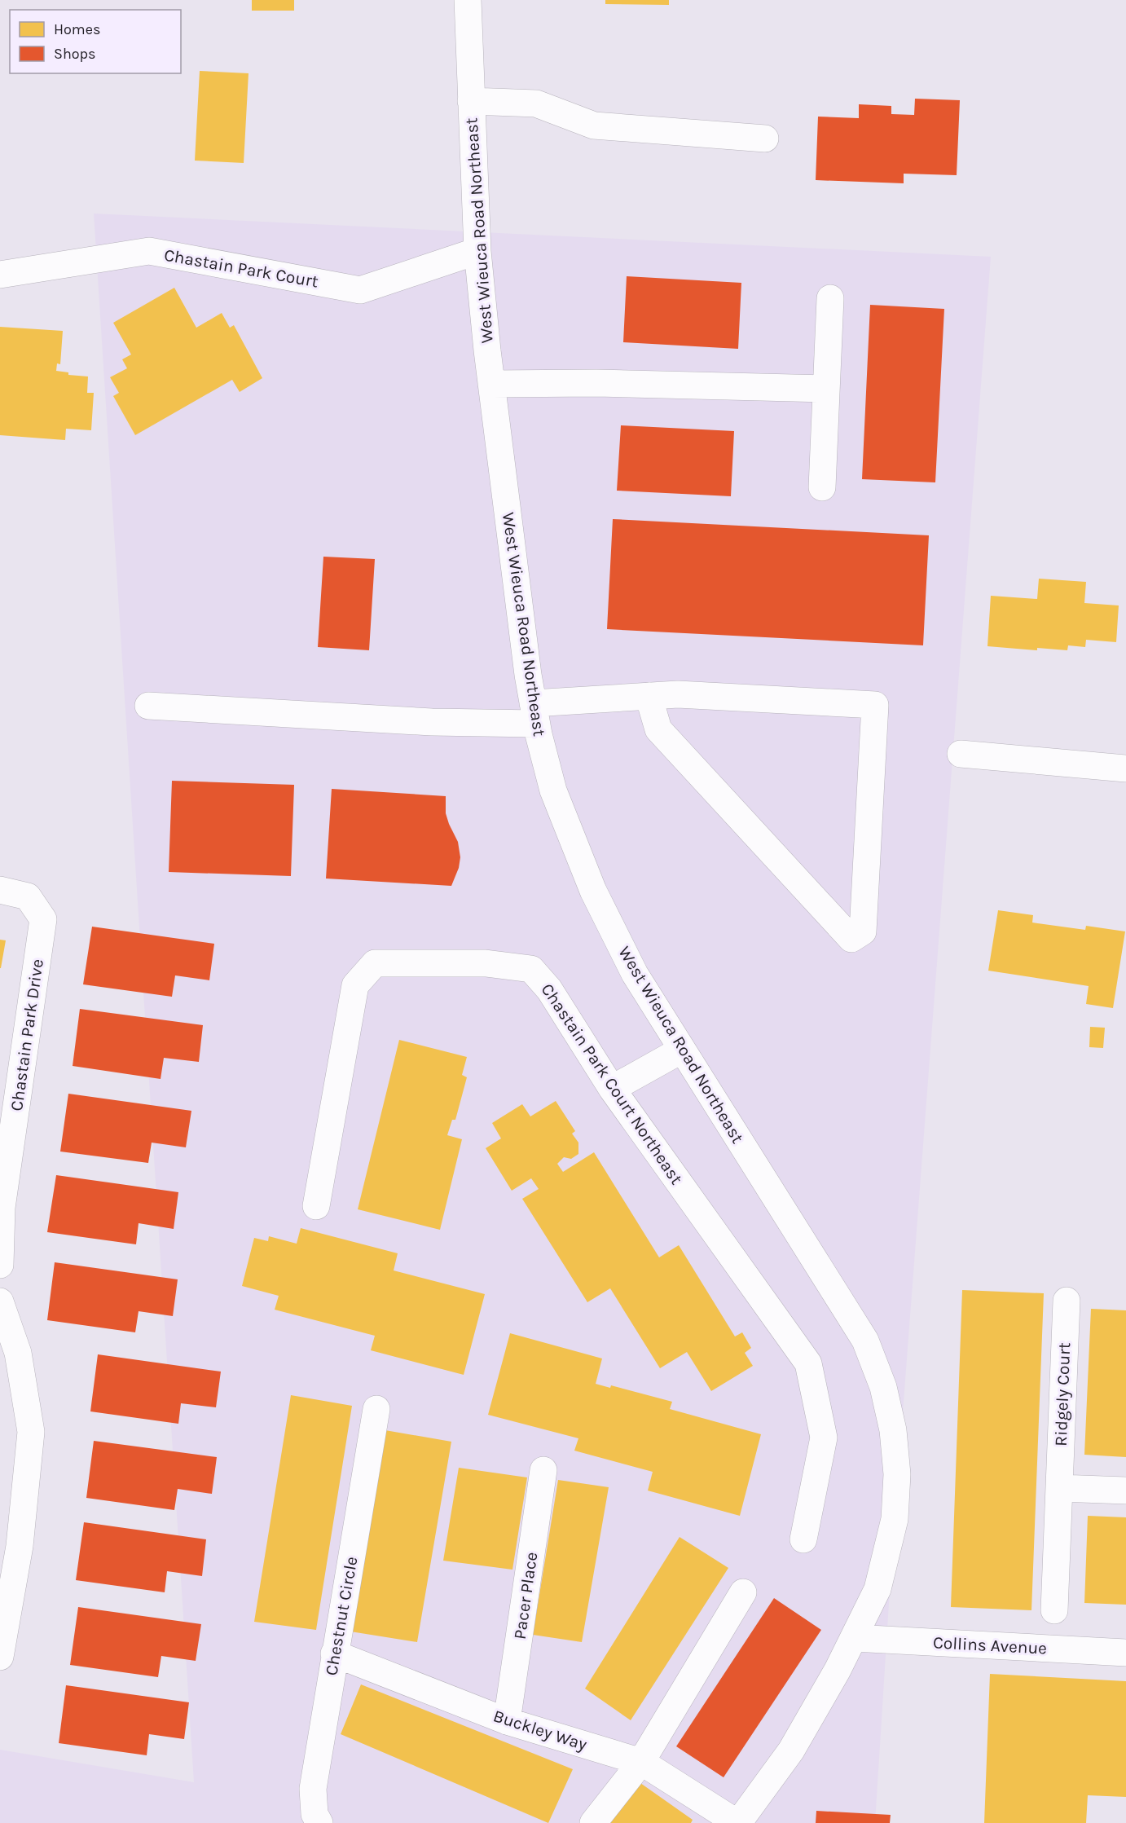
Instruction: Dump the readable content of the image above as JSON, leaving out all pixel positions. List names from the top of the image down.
{
  "streets": {
    "street": [
      "West Wieuca Road Northeast",
      "Chastain Park Court",
      "Chastain Park Drive",
      "Chastain Park Court Northeast",
      "Ridgely Court",
      "Pacer Place",
      "Chestnut Circle",
      "Collins Avenue",
      "Buckley Way"
    ]
  },
  "crossings": [
    ["West Wieuca Road Northeast", "Chastain Park Court"],
    ["West Wieuca Road Northeast", "Collins Avenue"],
    ["West Wieuca Road Northeast", "Buckley Way"],
    ["Pacer Place", "Buckley Way"],
    ["Chestnut Circle", "Buckley Way"]
  ],
  "legend": ["Homes", "Shops"]
}
